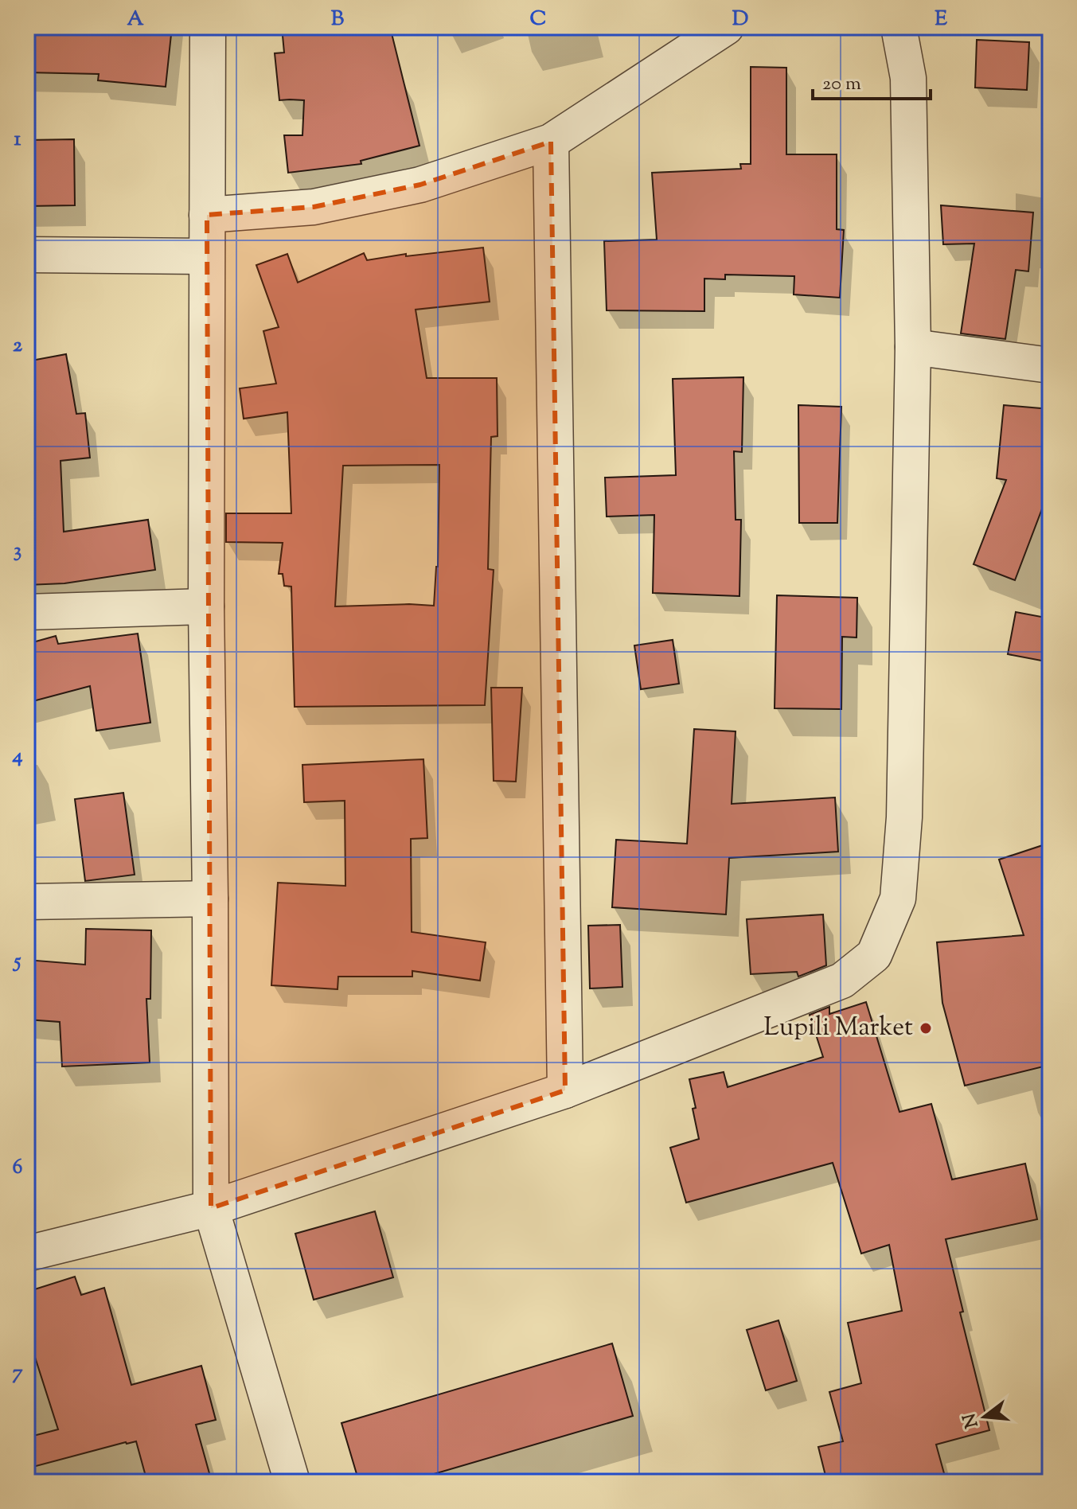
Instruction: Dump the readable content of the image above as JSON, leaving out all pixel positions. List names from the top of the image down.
{
  "places": ["Lupili Market"],
  "scale_bar": "20 m",
  "north": "left",
  "grid": {
    "columns": [
      "A",
      "B",
      "C",
      "D",
      "E"
    ],
    "rows": [
      "1",
      "2",
      "3",
      "4",
      "5",
      "6",
      "7"
    ]
  }
}
